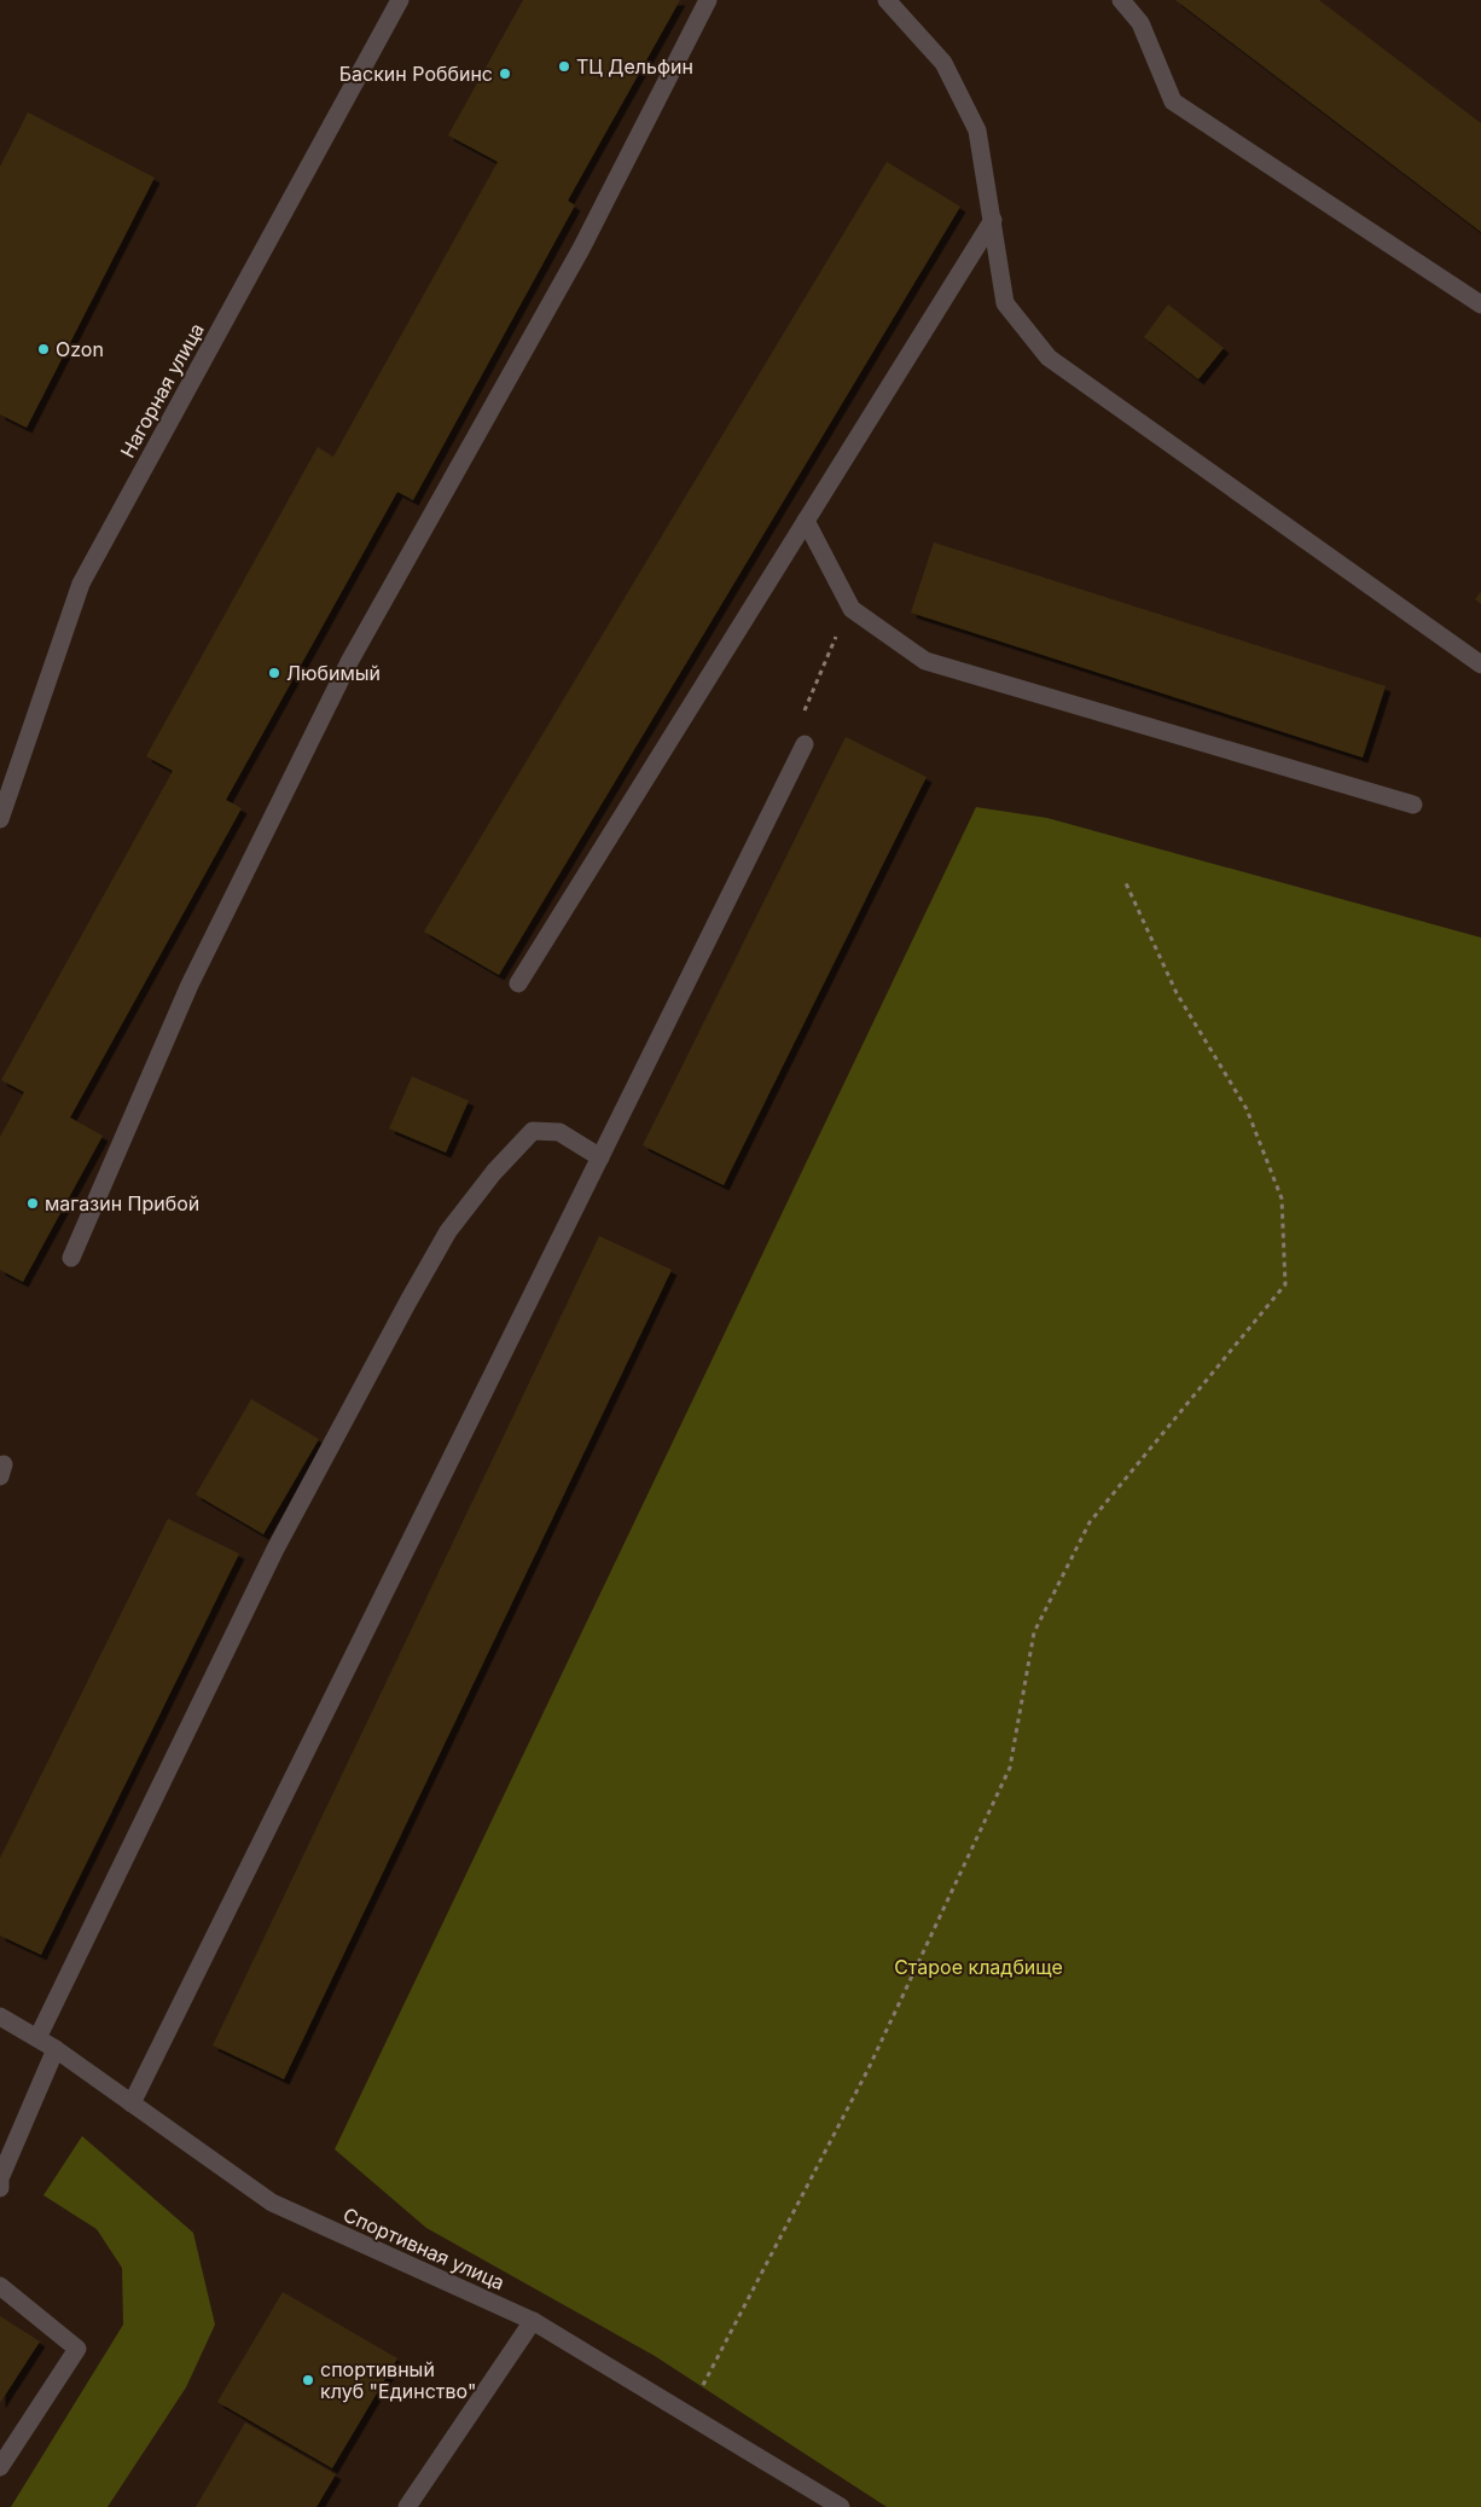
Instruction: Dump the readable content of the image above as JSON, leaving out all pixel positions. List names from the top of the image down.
{
  "streets": {
    "street": ["Нагорная улица", "Спортивная улица"]
  },
  "parks": ["Старое кладбище"],
  "places": [
    "ТЦ Дельфин",
    "Баскин Роббинс",
    "Ozon",
    "Любимый",
    "магазин Прибой",
    "спортивный клуб \"Единство\""
  ]
}
